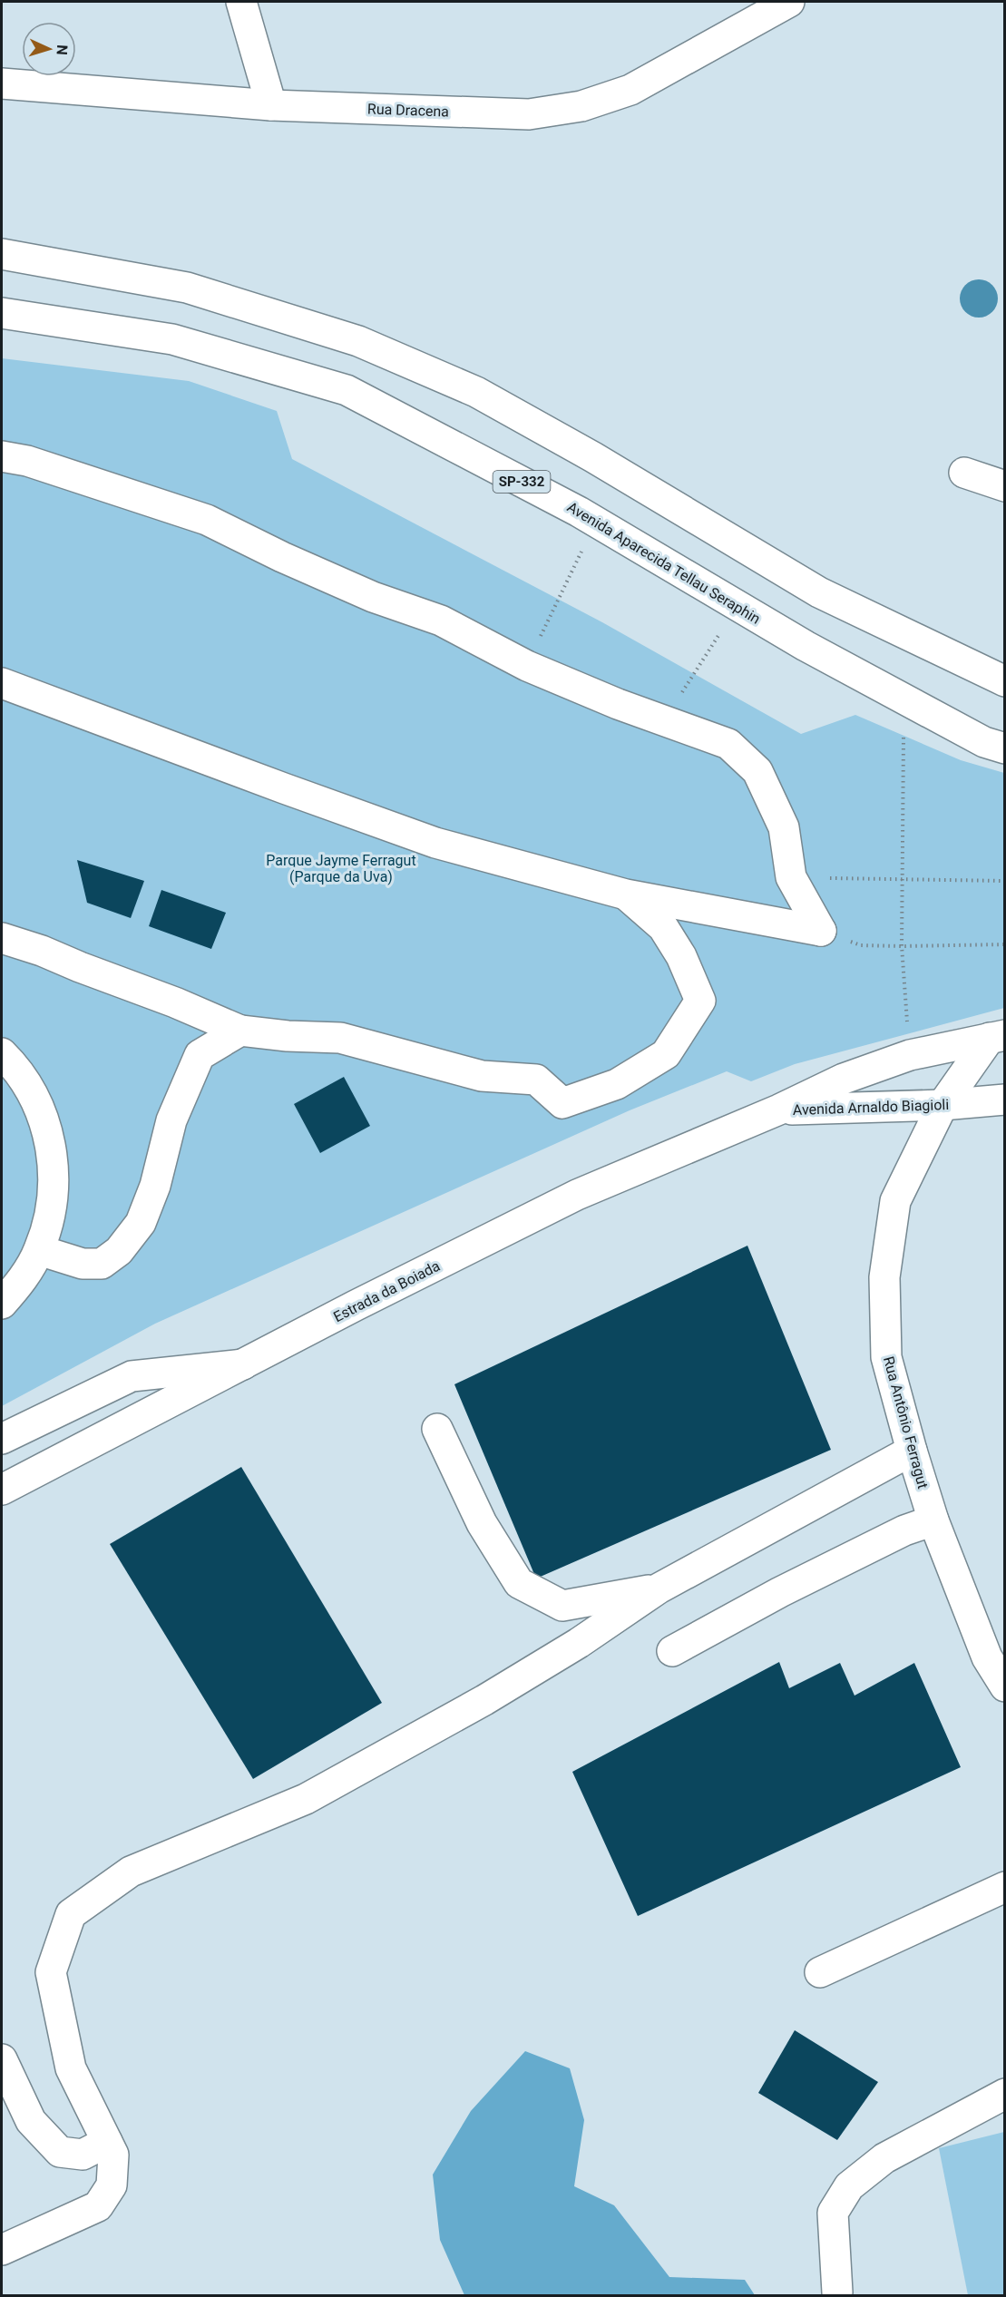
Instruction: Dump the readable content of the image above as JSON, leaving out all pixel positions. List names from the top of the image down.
{
  "streets": {
    "main road": [
      "Rua Dracena",
      "SP-332",
      "Avenida Aparecida Tellau Seraphin",
      "Avenida Arnaldo Biagioli",
      "Estrada da Boiada",
      "Rua Antônio Ferragut"
    ]
  },
  "crossings": [
    ["Avenida Arnaldo Biagioli", "Estrada da Boiada"],
    ["Avenida Arnaldo Biagioli", "Rua Antônio Ferragut"]
  ],
  "parks": ["Parque Jayme Ferragut (Parque da Uva)"],
  "north": "right"
}
